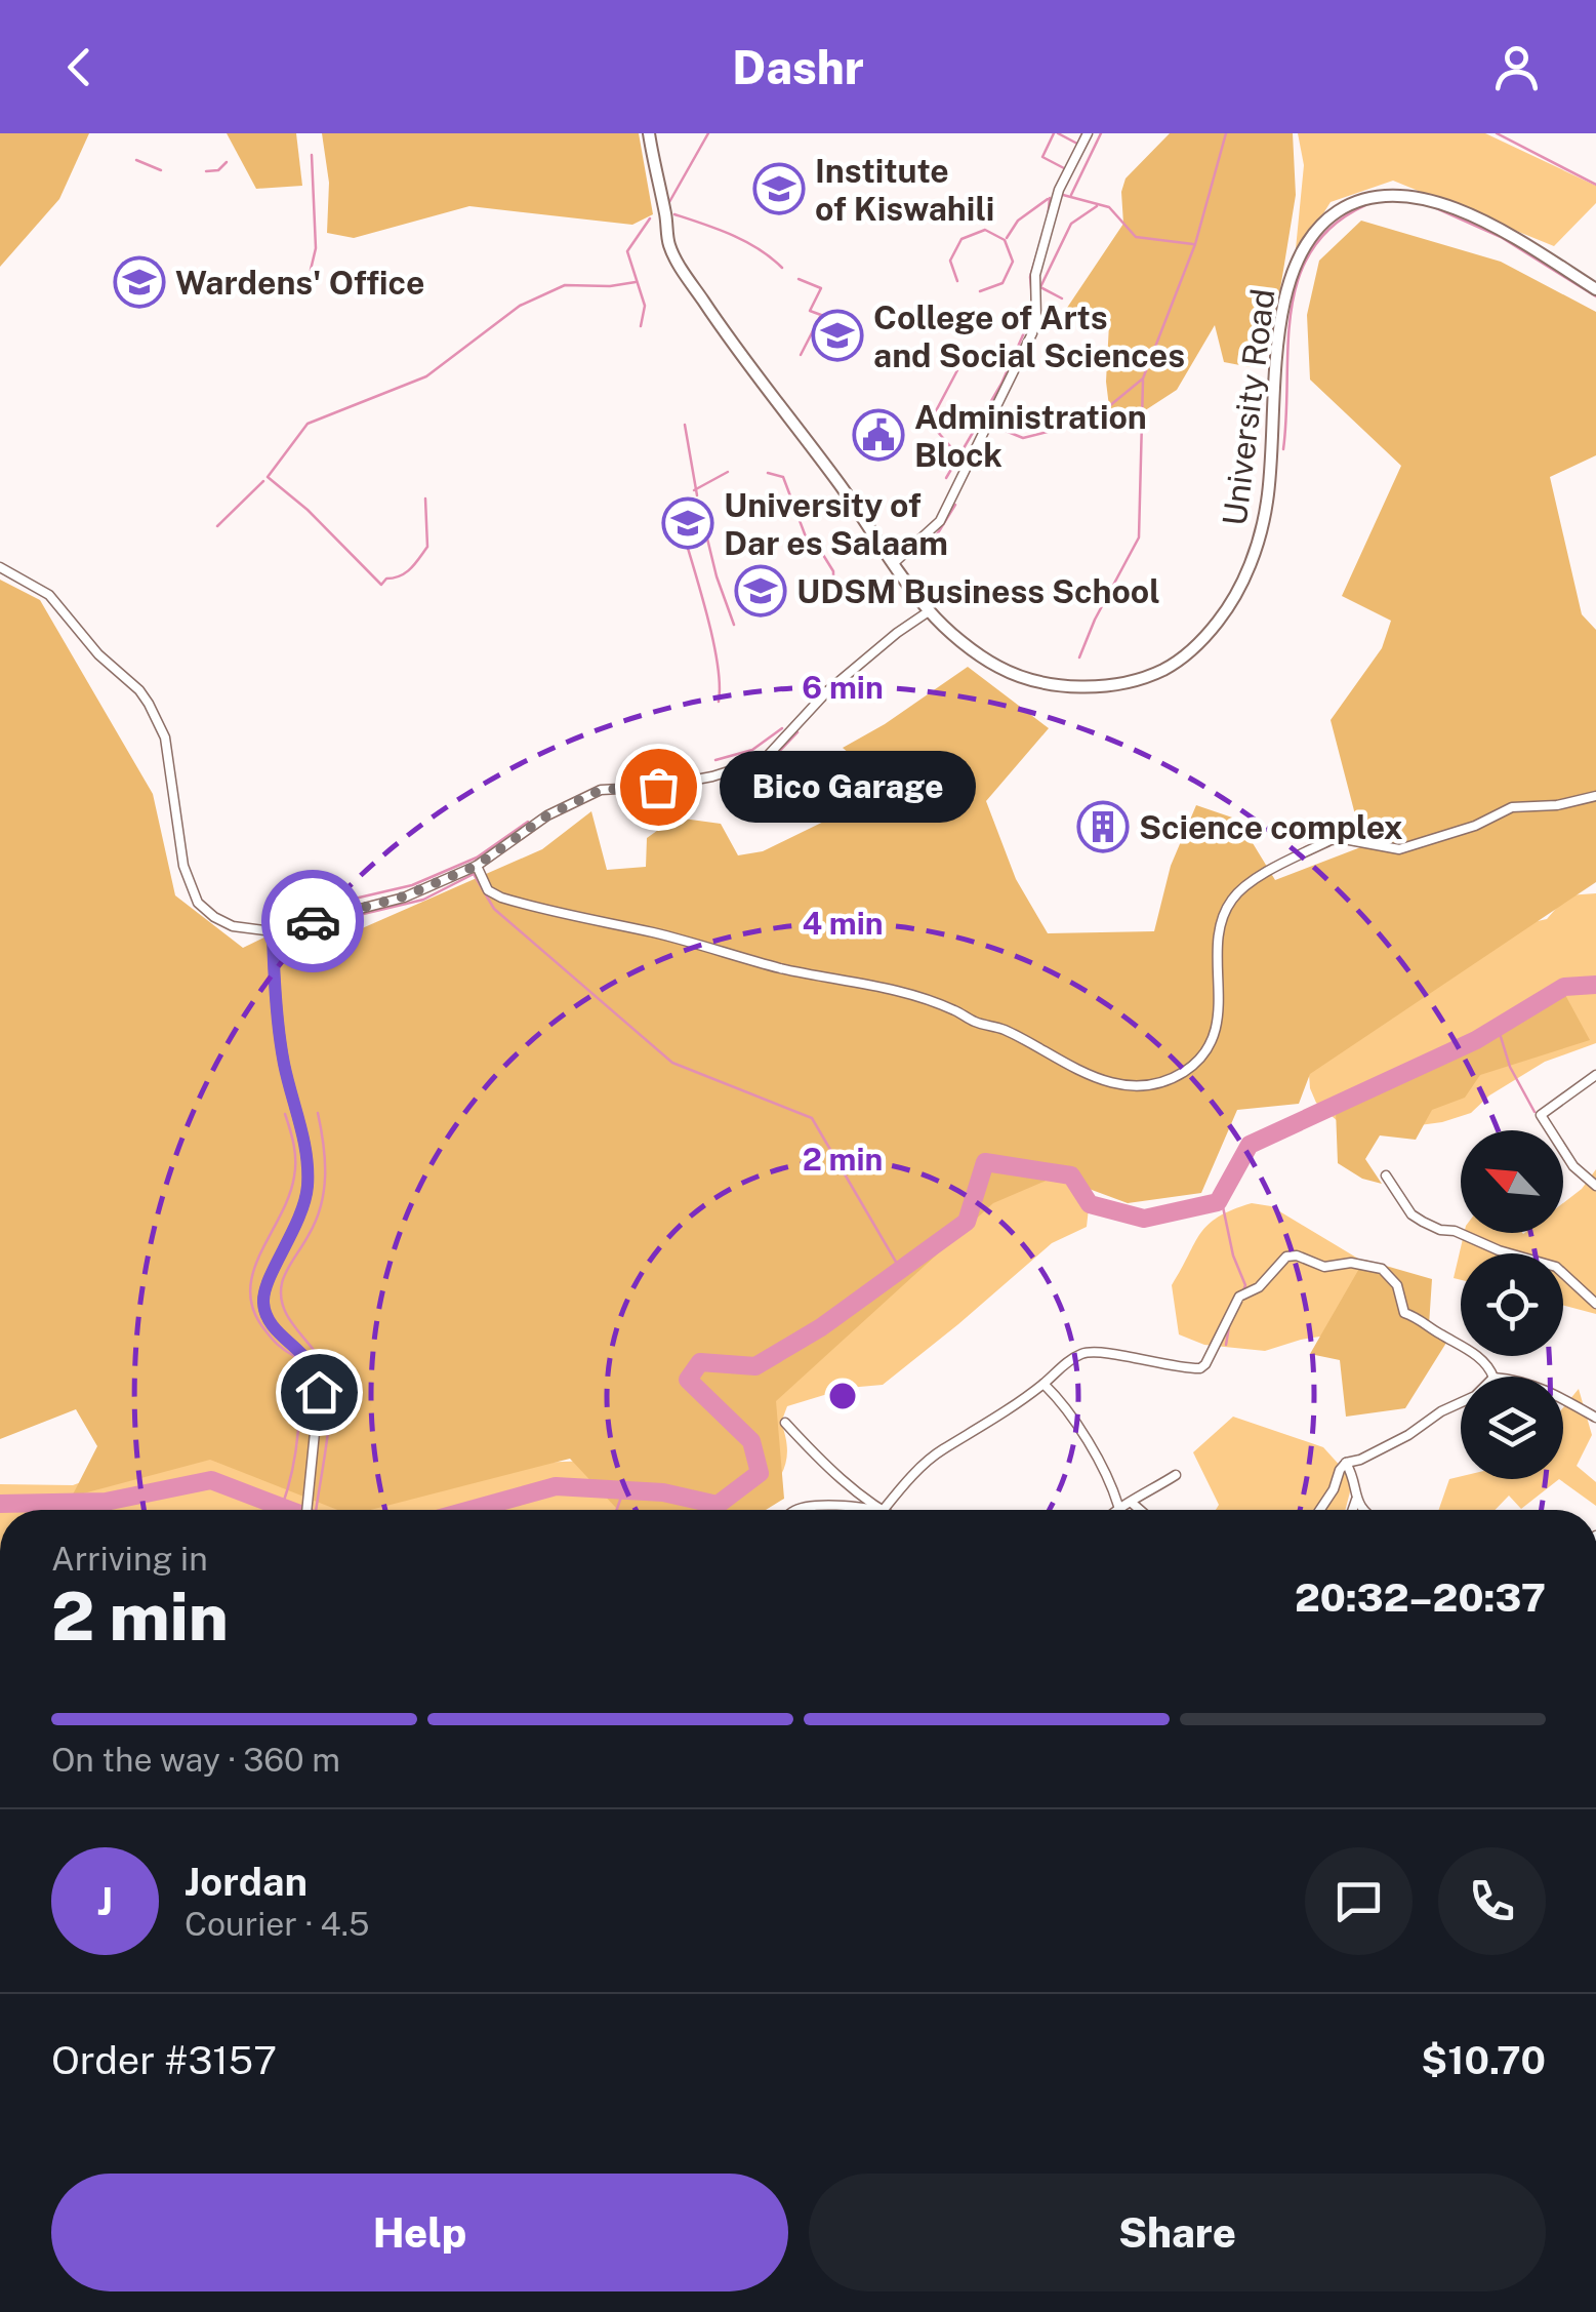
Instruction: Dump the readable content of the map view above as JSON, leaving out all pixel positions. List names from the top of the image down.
{
  "streets": {
    "street": ["University Road"]
  },
  "places": {
    "school or university": [
      "Institute of Kiswahili",
      "Wardens' Office",
      "College of Arts and Social Sciences",
      "University of Dar es Salaam",
      "UDSM Business School"
    ],
    "public building": ["Administration Block"],
    "other": ["Bico Garage"],
    "building": ["Science complex"]
  },
  "north": "top left",
  "page": {
    "header": "Dashr",
    "bubble": "Bico Garage",
    "heading": ["2 min", "Arriving in", "20:32–20:37"],
    "panel": [
      "Jordan",
      "Courier · 4.5",
      "Order #3157",
      "$10.70"
    ],
    "bar": "On the way · 360 m",
    "round": "J",
    "buttons": ["Help", "Share"]
  },
  "rings": ["6 min", "4 min", "2 min"]
}
